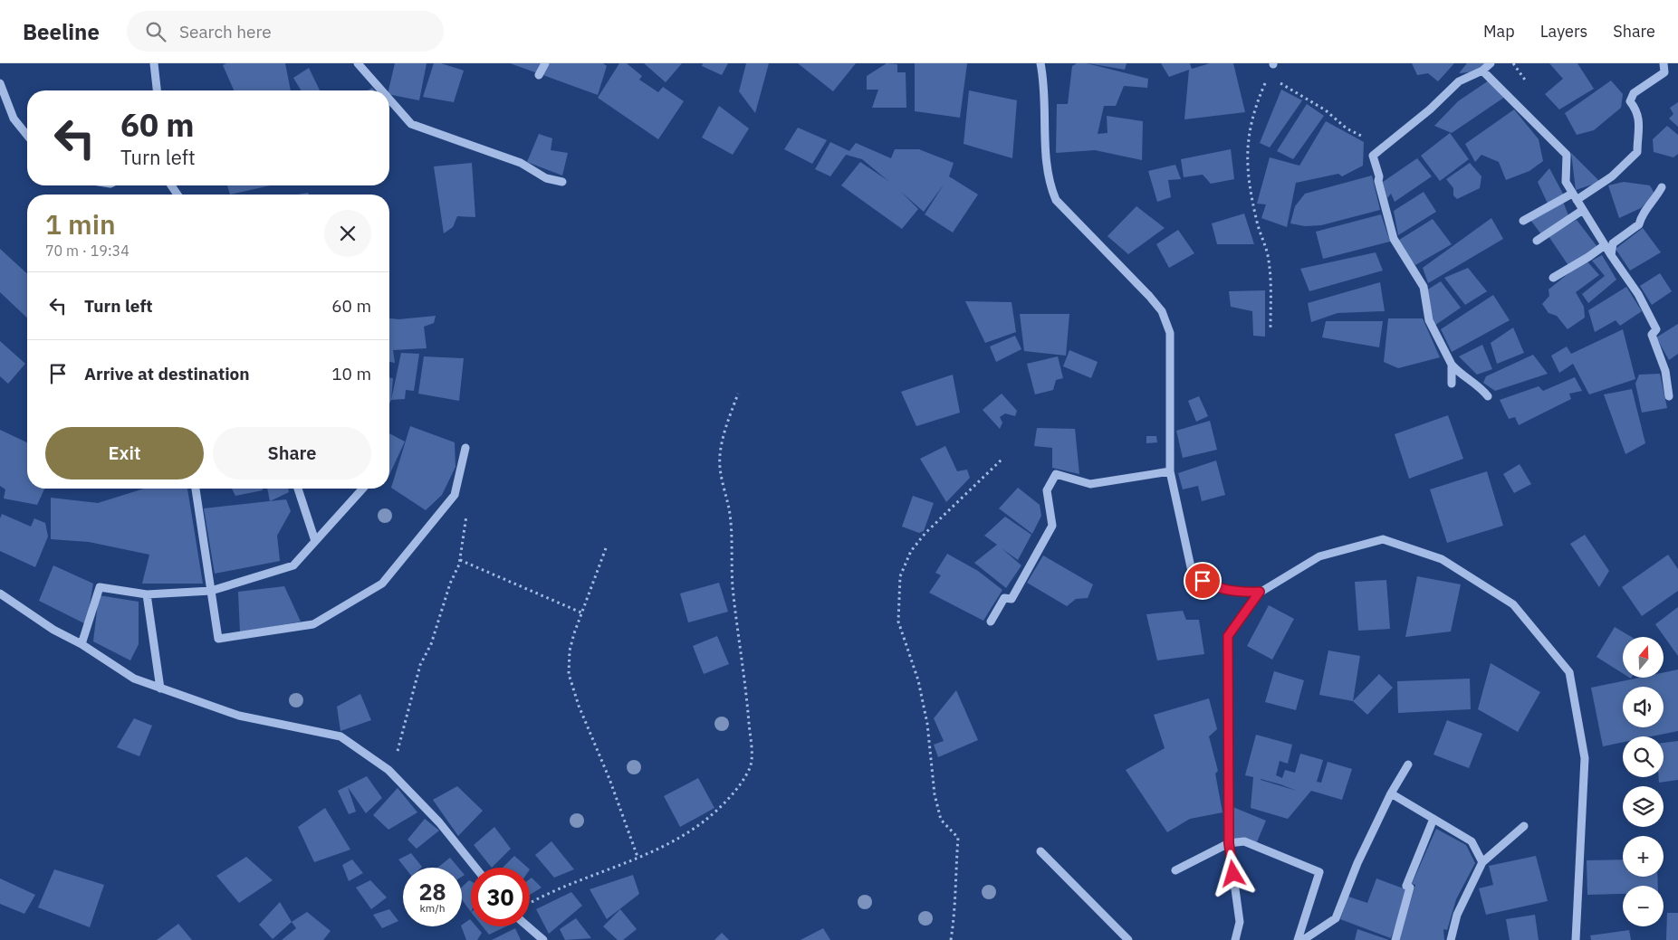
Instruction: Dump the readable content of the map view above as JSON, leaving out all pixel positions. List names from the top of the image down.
{
  "north": "top",
  "page": {
    "header": "Beeline",
    "search": "Search here",
    "nav": ["Map", "Layers", "Share"],
    "turn": ["60 m", "Turn left"],
    "heading": ["1 min", "70 m · 19:34"],
    "list": [
      {
        "name": "Turn left",
        "value": "60 m"
      },
      {
        "name": "Arrive at destination",
        "value": "10 m"
      }
    ],
    "buttons": ["Exit", "Share"],
    "map_buttons": ["+", "−"],
    "speed": "28 km/h",
    "limit": "30"
  }
}
